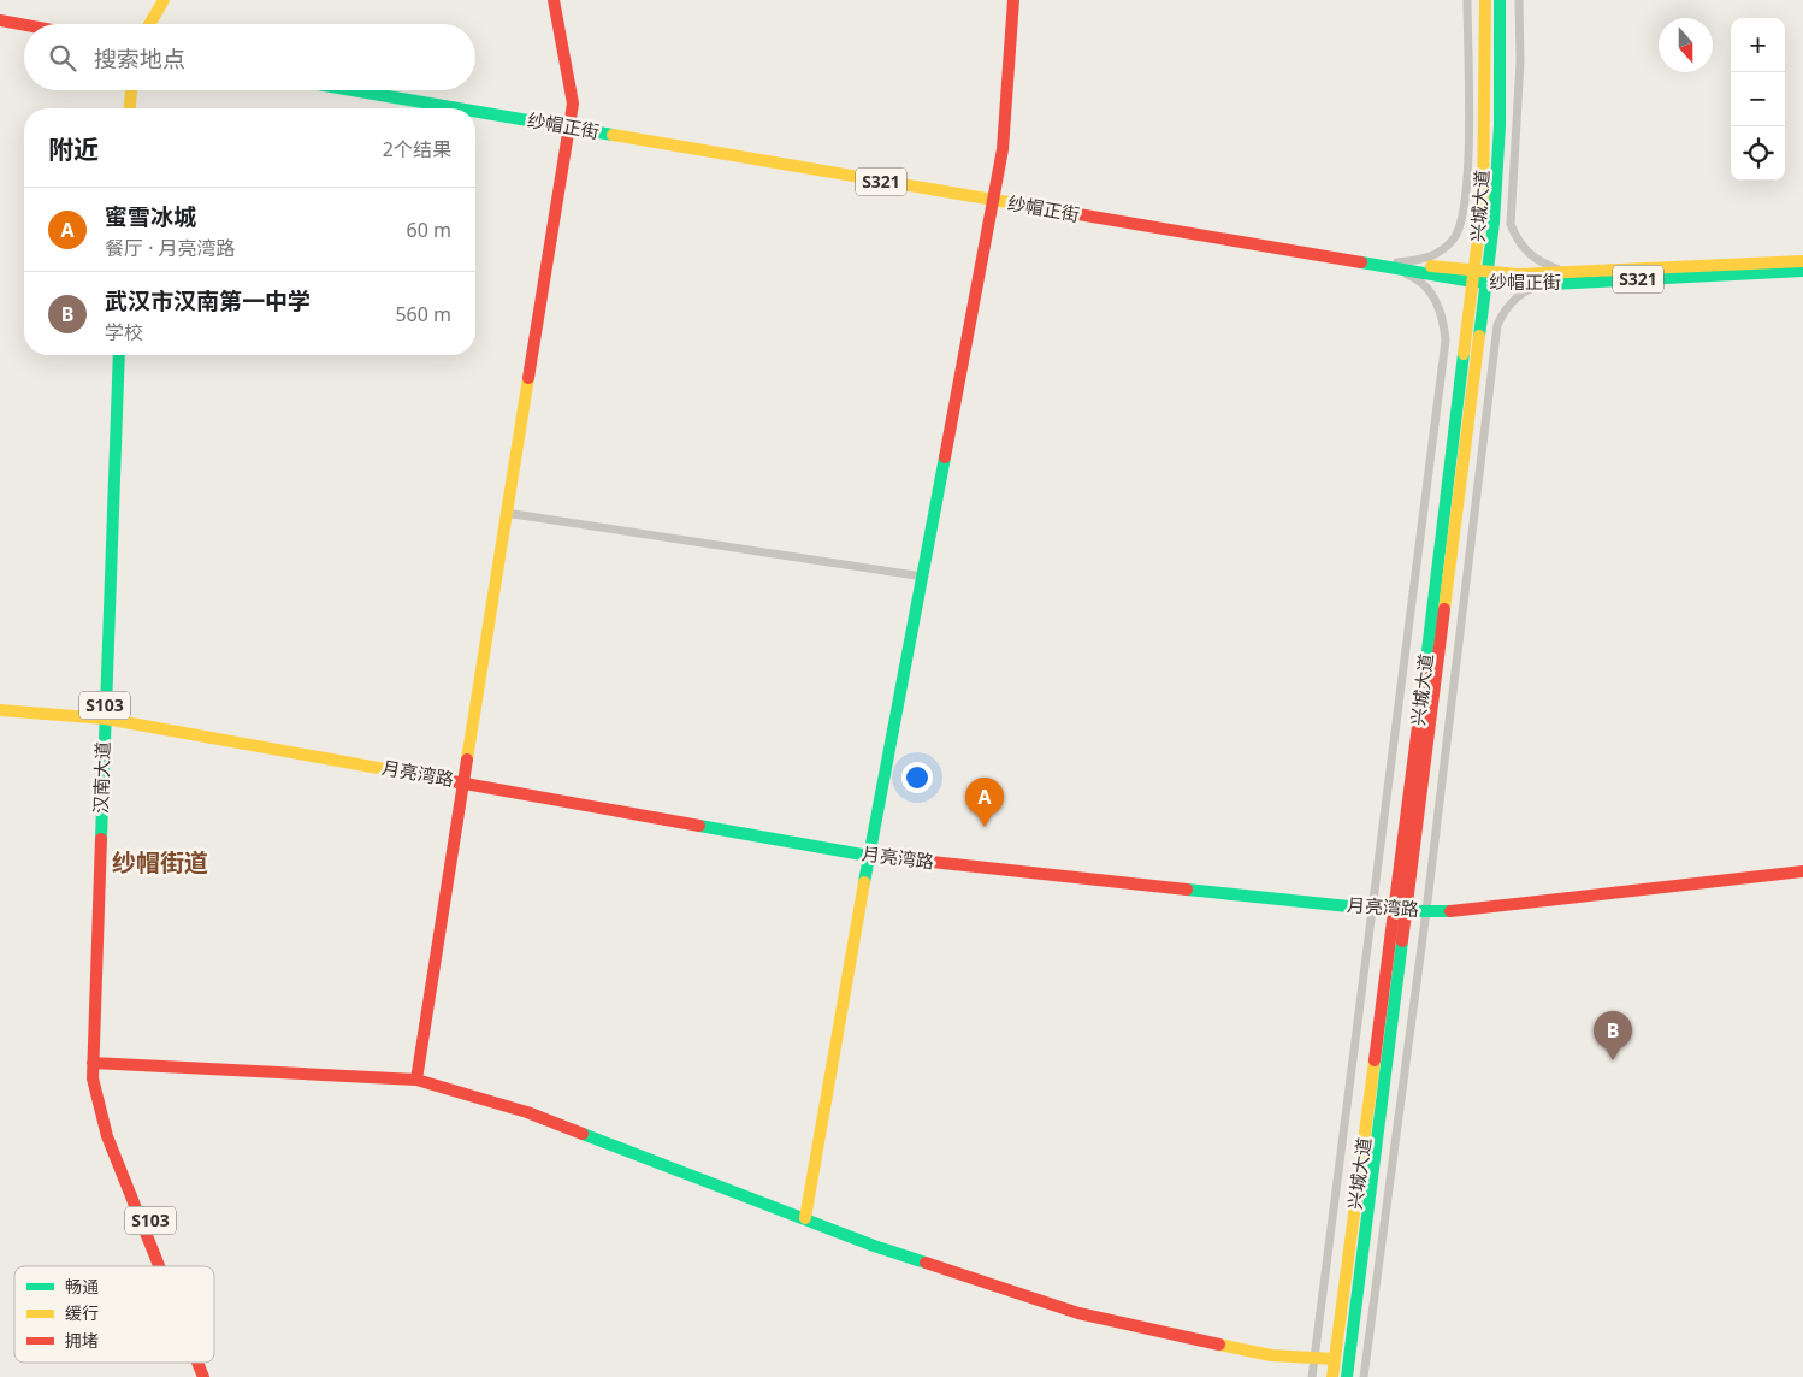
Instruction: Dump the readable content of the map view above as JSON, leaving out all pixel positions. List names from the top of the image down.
{
  "streets": {
    "main road": [
      "纱帽正街",
      "S321",
      "兴城大道",
      "S103",
      "月亮湾路",
      "汉南大道"
    ]
  },
  "crossings": [
    ["纱帽正街", "兴城大道"],
    ["兴城大道", "月亮湾路"],
    ["月亮湾路", "汉南大道"]
  ],
  "districts": ["纱帽街道"],
  "legend": ["畅通", "缓行", "拥堵"],
  "north": "bottom",
  "page": {
    "map_buttons": ["+", "−"],
    "search": "搜索地点",
    "heading": ["附近", "2个结果"],
    "list": [
      {
        "mark": "A",
        "name": "蜜雪冰城",
        "note": "餐厅 · 月亮湾路",
        "value": "60 m"
      },
      {
        "mark": "B",
        "name": "武汉市汉南第一中学",
        "note": "学校",
        "value": "560 m"
      }
    ],
    "pins": ["A", "B"]
  }
}
